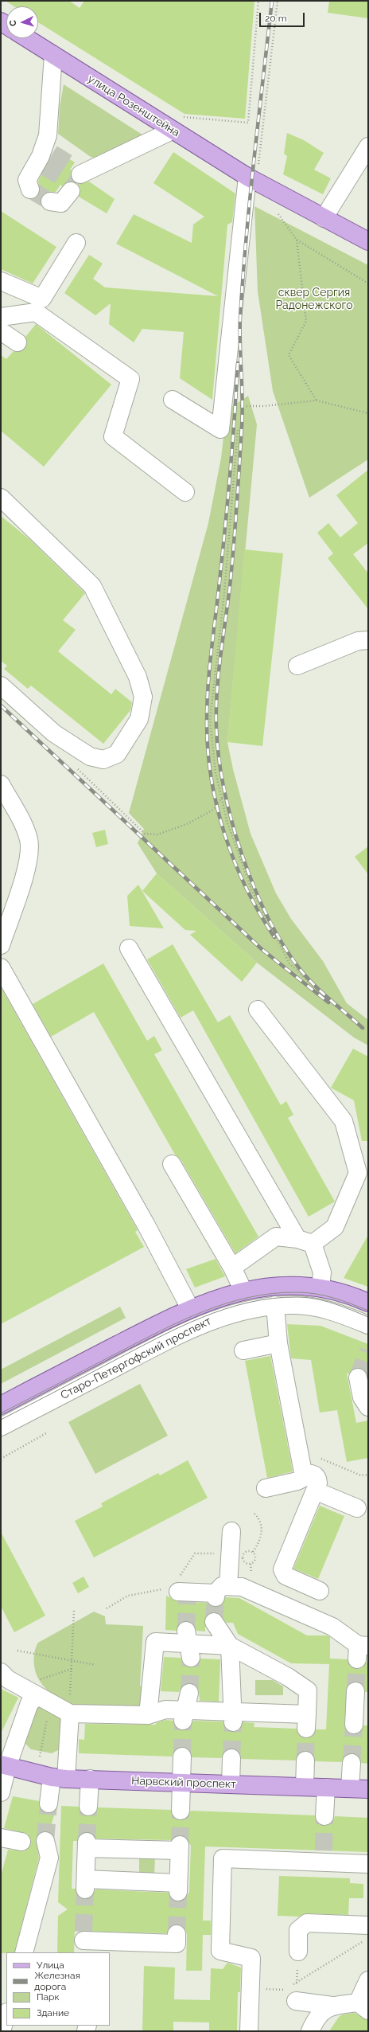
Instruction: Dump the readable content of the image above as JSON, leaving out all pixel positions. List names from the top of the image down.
{
  "streets": {
    "main road": ["улица Розенштейна", "Старо-Петергофский проспект", "Нарвский проспект"]
  },
  "parks": ["сквер Сергия Радонежского"],
  "legend": [
    "Улица",
    "Железная дорога",
    "Парк",
    "Здание"
  ],
  "scale_bar": "20 m",
  "north": "left"
}
